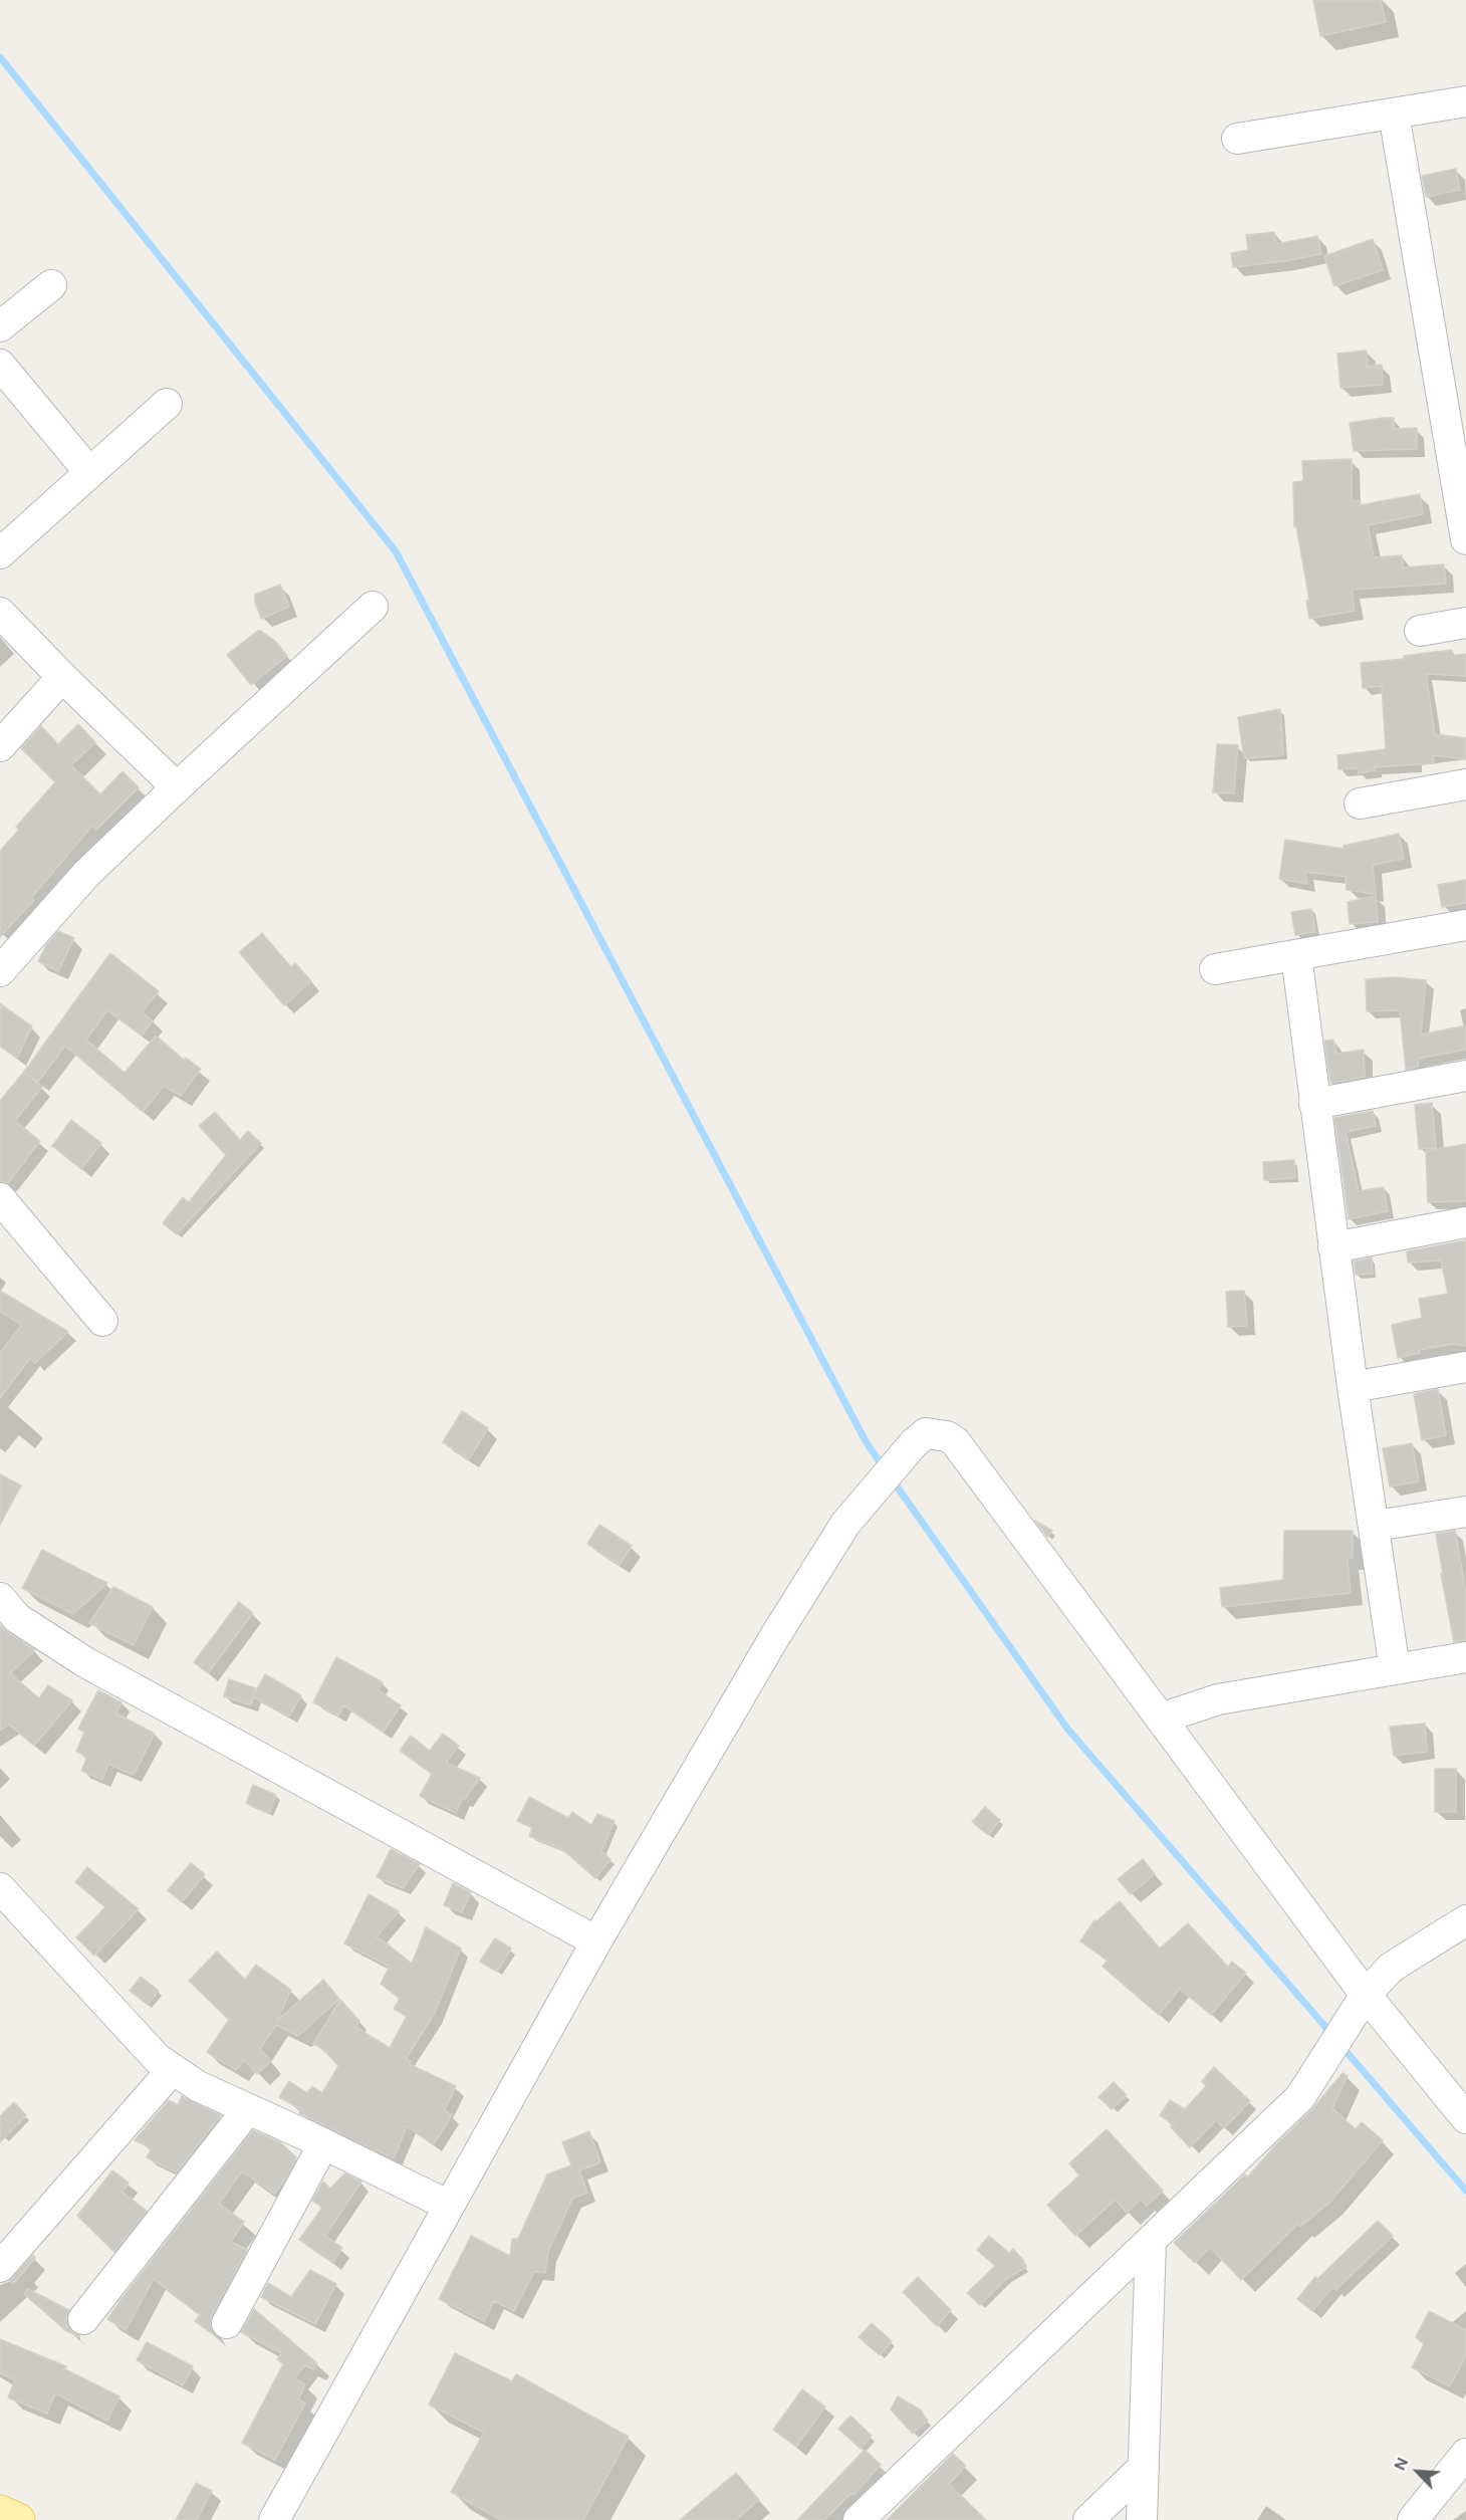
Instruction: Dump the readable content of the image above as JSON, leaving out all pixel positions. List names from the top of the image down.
{
  "north": "top left"
}
